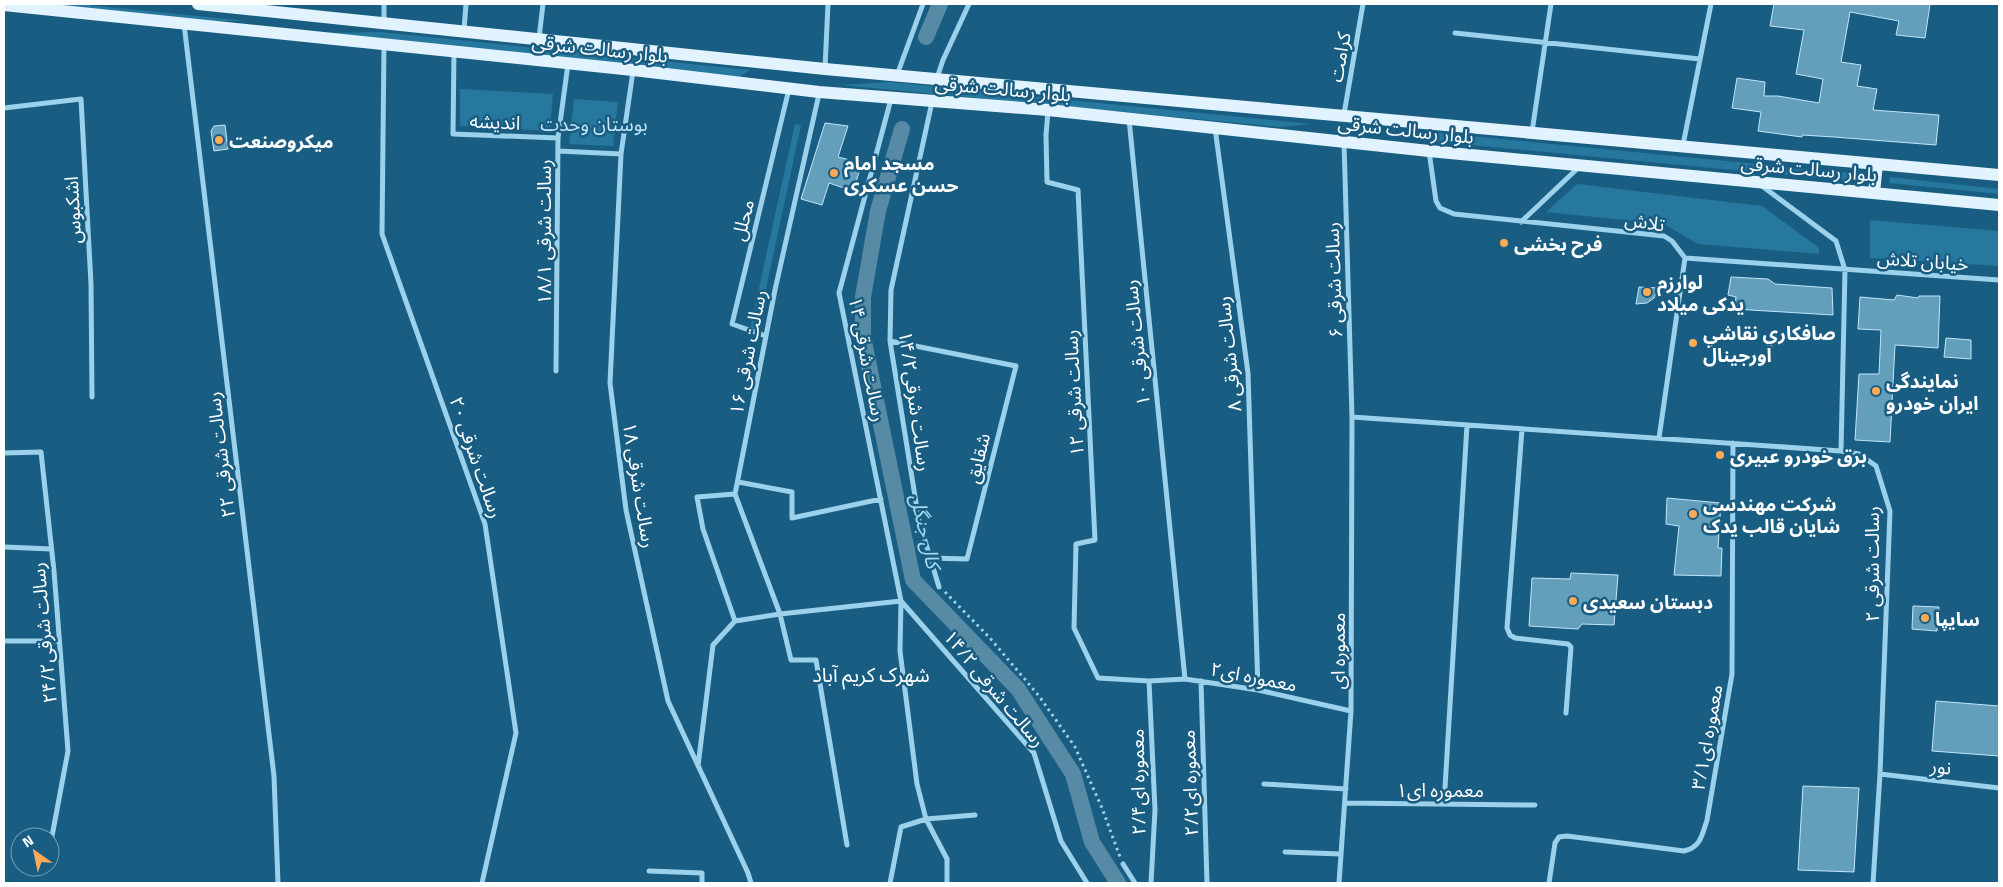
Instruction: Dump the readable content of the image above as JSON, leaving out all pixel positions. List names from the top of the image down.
{
  "streets": {
    "main road": ["بلوار رسالت شرقی"],
    "street": [
      "کرامت",
      "اندیشه",
      "اشکبوس",
      "محلل",
      "تلاش",
      "رسالت شرقی ۱۸/۱",
      "خیابان تلاش",
      "رسالت شرقی ۶",
      "رسالت شرقی ۱۰",
      "رسالت شرقی ۱۶",
      "رسالت شرقی ۸",
      "رسالت شرقی ۱۴",
      "رسالت شرقی ۱۲",
      "رسالت شرقی۱۴/۲",
      "رسالت شرقی ۲۲",
      "رسالت شرقی ۲۰",
      "شقایق",
      "رسالت شرقی ۱۸",
      "رسالت شرقی ۲",
      "رسالت شرقی۲۴/۲",
      "معموره ای",
      "معموره ای۲",
      "رسالت شرقی ۱۴/۲",
      "معموره ای۳/۱",
      "نور",
      "معموره ای۲/۴",
      "معموره ای۲/۲",
      "معموره ای۱"
    ]
  },
  "crossings": [
    ["بلوار رسالت شرقی", "کرامت"],
    ["بلوار رسالت شرقی", "اندیشه"],
    ["بلوار رسالت شرقی", "محلل"],
    ["بلوار رسالت شرقی", "تلاش"],
    ["بلوار رسالت شرقی", "رسالت شرقی ۱۸/۱"],
    ["بلوار رسالت شرقی", "رسالت شرقی ۶"],
    ["بلوار رسالت شرقی", "رسالت شرقی ۱۰"],
    ["بلوار رسالت شرقی", "رسالت شرقی ۱۶"],
    ["بلوار رسالت شرقی", "رسالت شرقی ۸"],
    ["بلوار رسالت شرقی", "رسالت شرقی ۱۴"],
    ["بلوار رسالت شرقی", "رسالت شرقی ۱۲"],
    ["بلوار رسالت شرقی", "رسالت شرقی۱۴/۲"],
    ["بلوار رسالت شرقی", "رسالت شرقی ۲۲"],
    ["بلوار رسالت شرقی", "رسالت شرقی ۲۰"],
    ["بلوار رسالت شرقی", "رسالت شرقی ۱۸"],
    ["اندیشه", "رسالت شرقی ۱۸/۱"],
    ["محلل", "رسالت شرقی ۱۶"],
    ["رسالت شرقی ۶", "رسالت شرقی ۲"],
    ["رسالت شرقی ۶", "معموره ای"],
    ["رسالت شرقی ۱۰", "معموره ای۲"],
    ["رسالت شرقی ۸", "معموره ای۲"],
    ["رسالت شرقی ۱۴", "رسالت شرقی ۱۴/۲"],
    ["رسالت شرقی ۱۲", "معموره ای۲"],
    ["رسالت شرقی۱۴/۲", "شقایق"],
    ["رسالت شرقی ۲", "معموره ای"],
    ["رسالت شرقی ۲", "معموره ای۳/۱"],
    ["رسالت شرقی ۲", "نور"],
    ["معموره ای", "معموره ای۲"],
    ["معموره ای", "معموره ای۱"],
    ["معموره ای۲", "معموره ای۲/۴"],
    ["معموره ای۲", "معموره ای۲/۲"]
  ],
  "districts": ["شهرک کریم آباد"],
  "water": ["کال جنگل"],
  "parks": ["بوستان وحدت"],
  "places": [
    "میکروصنعت",
    "مسجد امام حسن عسکری",
    "فرح بخشی",
    "لوارزم یدکی میلاد",
    "صافكاري نقاشي اورجينال",
    "نمایندگی ایران خودرو",
    "برق خودرو عبیری",
    "شرکت مهندسی شایان قالب یدک",
    "دبستان سعیدی",
    "سایپا"
  ],
  "north": "top left"
}
